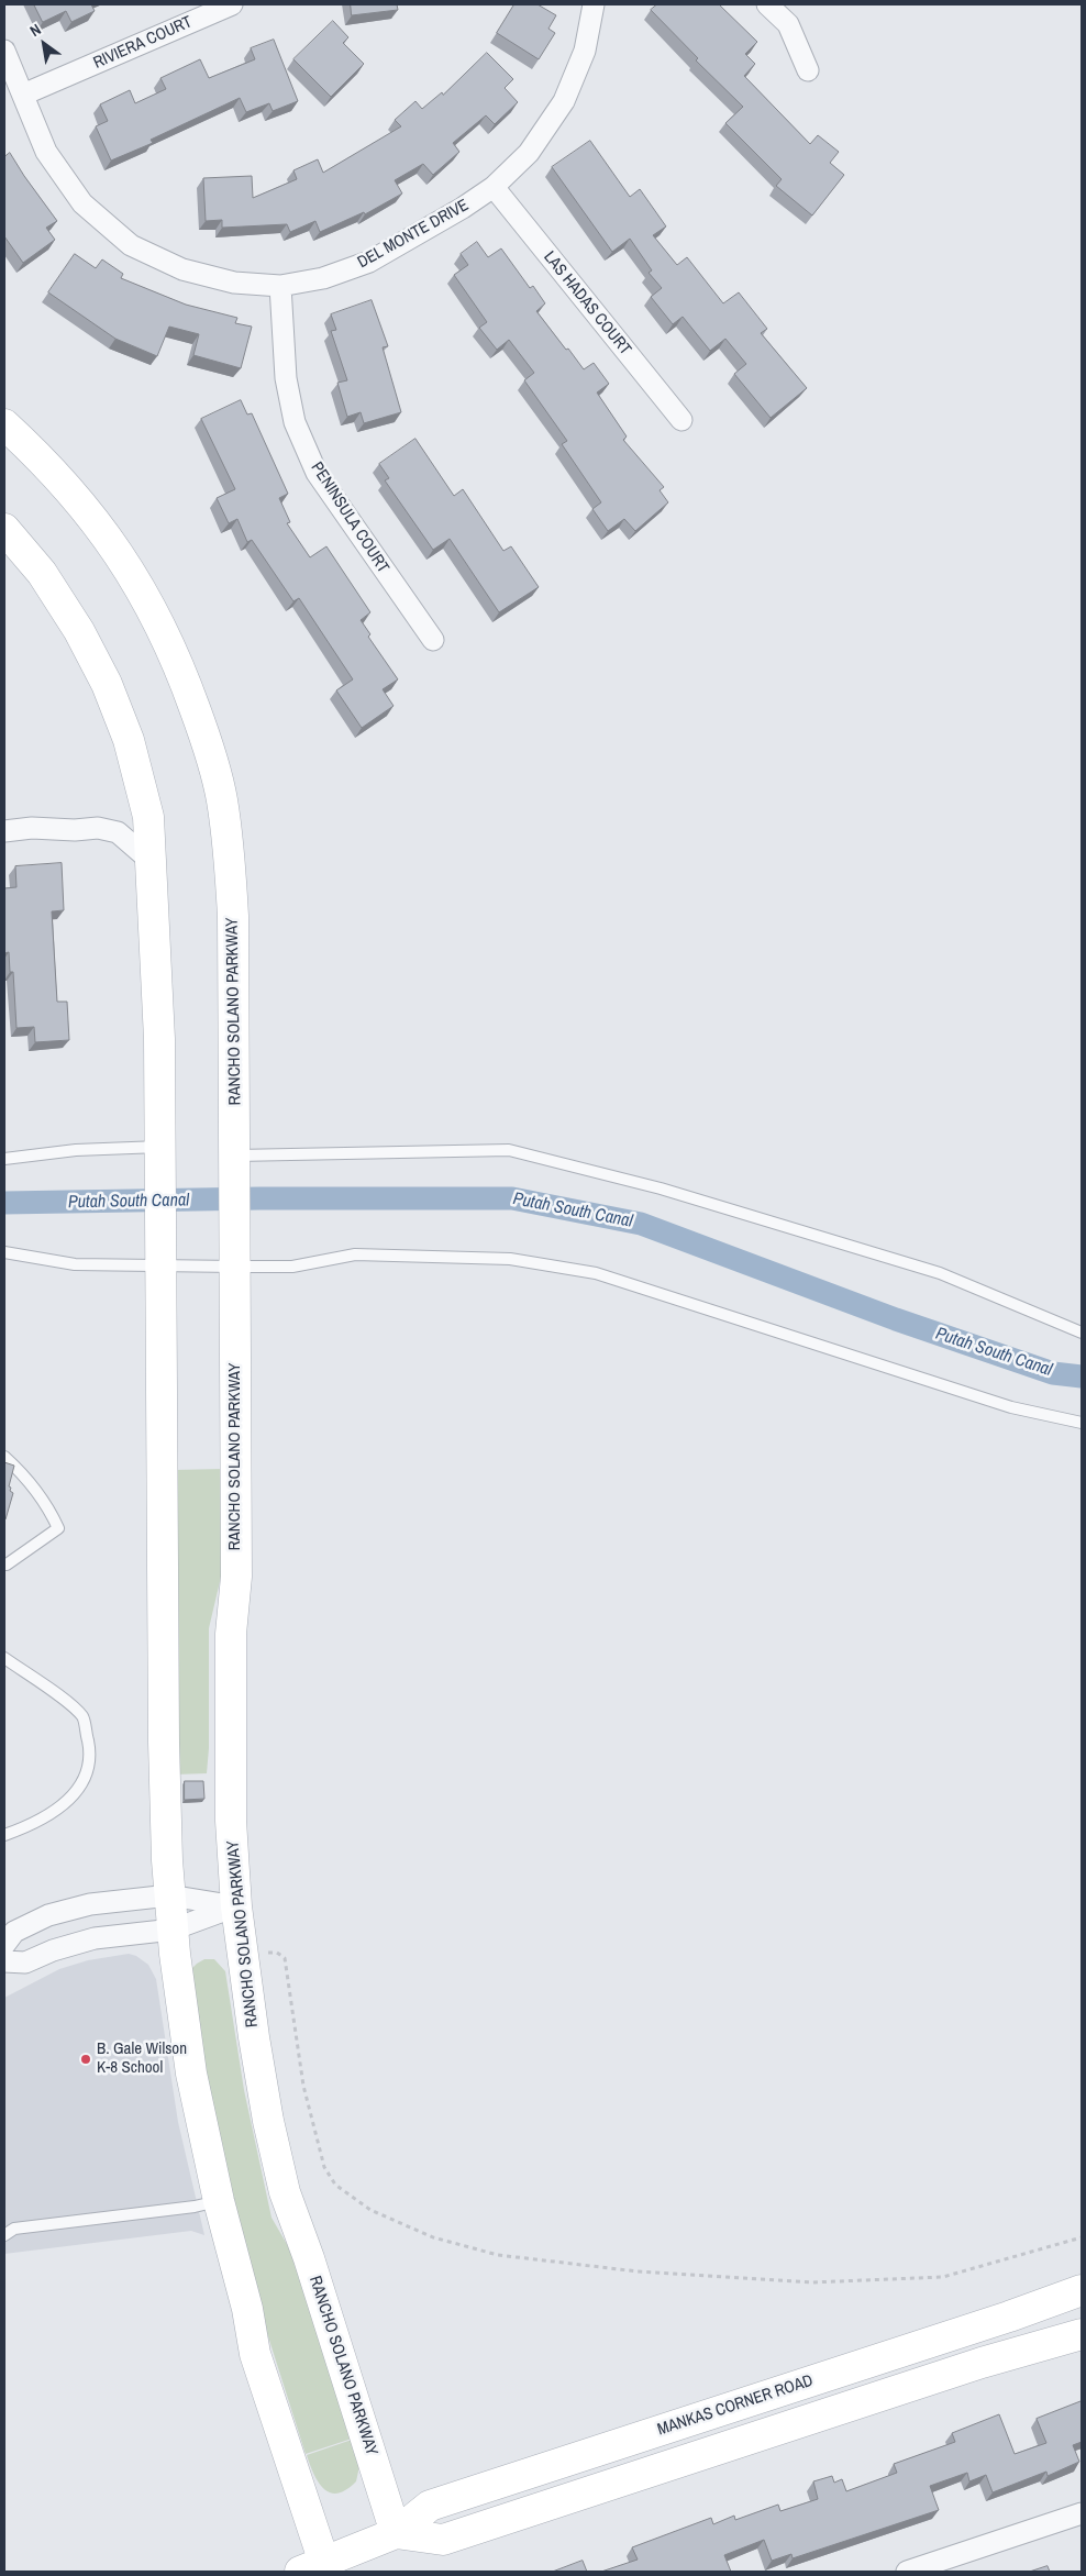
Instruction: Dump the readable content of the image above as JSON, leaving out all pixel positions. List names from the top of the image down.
{
  "streets": {
    "street": [
      "RIVIERA COURT",
      "DEL MONTE DRIVE",
      "LAS HADAS COURT",
      "PENINSULA COURT",
      "RANCHO SOLANO PARKWAY",
      "MANKAS CORNER ROAD"
    ]
  },
  "crossings": [
    ["RIVIERA COURT", "DEL MONTE DRIVE"],
    ["DEL MONTE DRIVE", "LAS HADAS COURT"],
    ["DEL MONTE DRIVE", "PENINSULA COURT"],
    ["RANCHO SOLANO PARKWAY", "MANKAS CORNER ROAD"]
  ],
  "water": ["Putah South Canal"],
  "places": ["B. Gale Wilson K-8 School"],
  "north": "top left"
}
